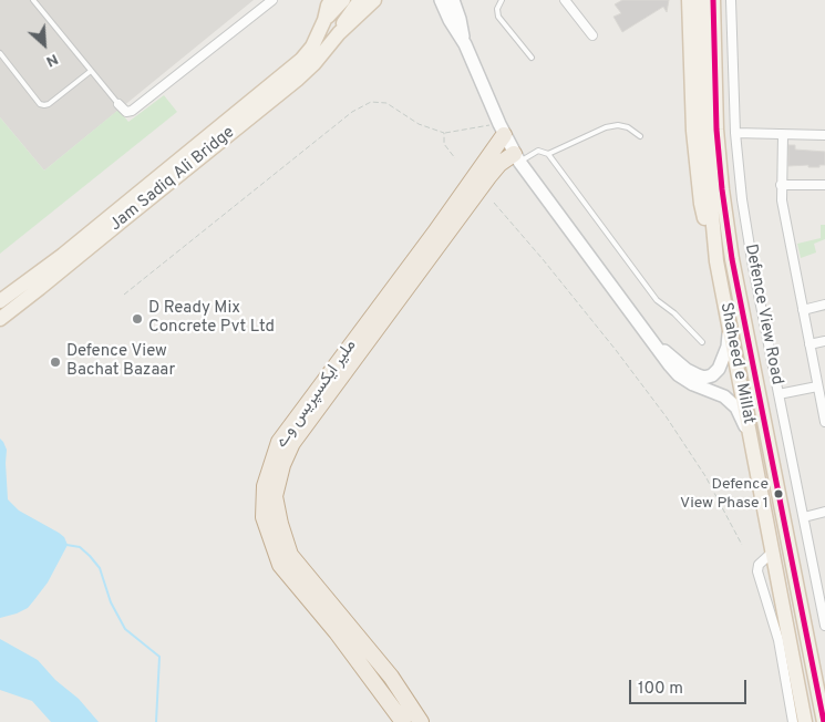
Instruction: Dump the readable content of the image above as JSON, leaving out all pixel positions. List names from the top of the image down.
{
  "streets": {
    "highway": ["ملیر ایکسپریس وے"],
    "main road": ["Jam Sadiq Ali Bridge", "Shaheed e Millat"],
    "street": ["Defence View Road"]
  },
  "places": ["D Ready Mix Concrete Pvt Ltd", "Defence View Bachat Bazaar", "Defence View Phase 1"],
  "scale_bar": "100 m",
  "north": "bottom right"
}
